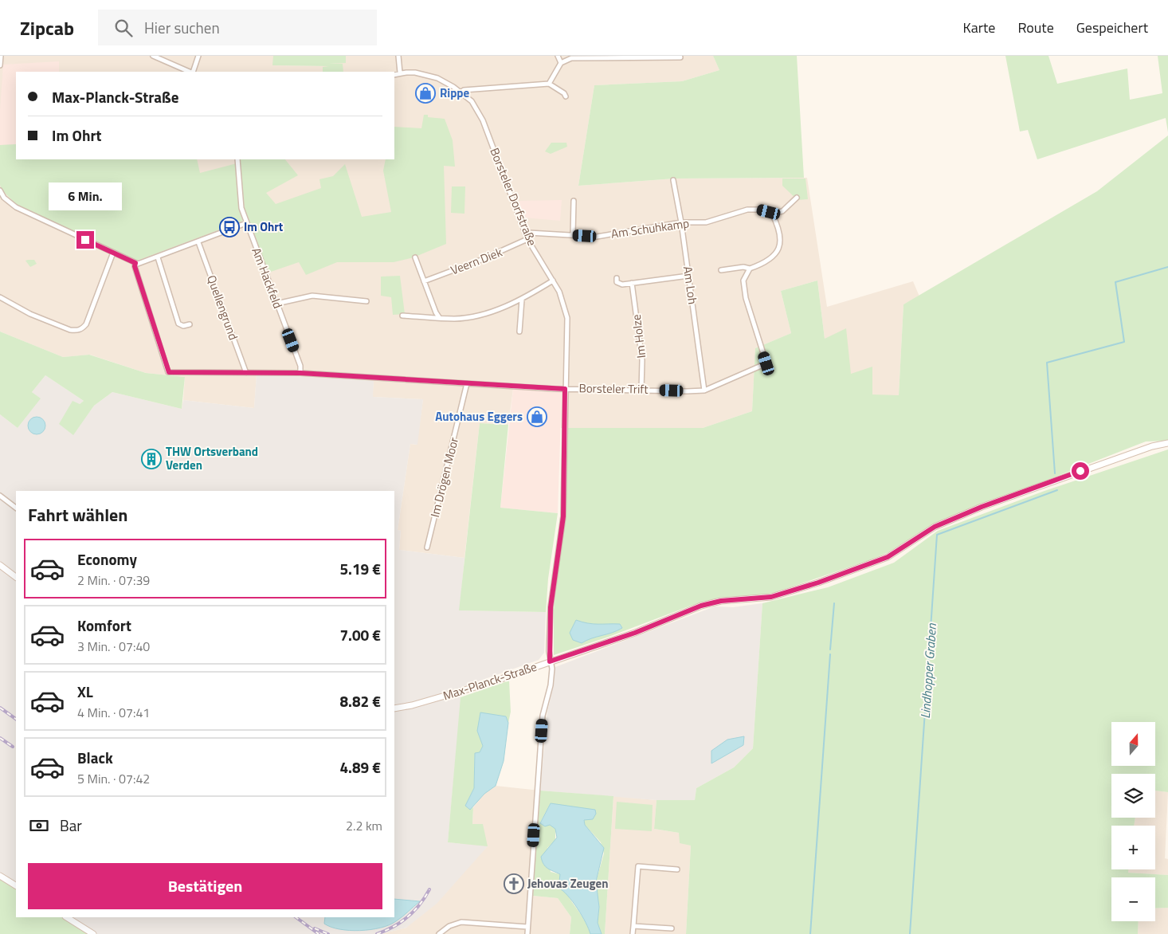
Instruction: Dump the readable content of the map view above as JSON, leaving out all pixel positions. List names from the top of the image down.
{
  "streets": {
    "street": [
      "Borsteler Dorfstraße",
      "Am Schuhkamp",
      "Veern Diek",
      "Am Hackfeld",
      "Am Loh",
      "Quellengrund",
      "Im Holze",
      "Borsteler Trift",
      "Im Drögen Moor",
      "Max-Planck-Straße"
    ]
  },
  "crossings": [
    ["Borsteler Dorfstraße", "Am Schuhkamp"],
    ["Borsteler Dorfstraße", "Veern Diek"],
    ["Borsteler Dorfstraße", "Borsteler Trift"],
    ["Borsteler Dorfstraße", "Max-Planck-Straße"],
    ["Am Schuhkamp", "Veern Diek"],
    ["Am Schuhkamp", "Am Loh"],
    ["Am Hackfeld", "Borsteler Trift"],
    ["Am Loh", "Borsteler Trift"],
    ["Quellengrund", "Borsteler Trift"],
    ["Im Holze", "Borsteler Trift"],
    ["Borsteler Trift", "Im Drögen Moor"]
  ],
  "water": ["Lindhopper Graben"],
  "places": {
    "shop": ["Rippe", "Autohaus Eggers"],
    "bus stop": ["Im Ohrt"],
    "building": ["THW Ortsverband Verden"],
    "church": ["Jehovas Zeugen"]
  },
  "north": "top",
  "page": {
    "header": "Zipcab",
    "search": "Hier suchen",
    "nav": ["Karte", "Route", "Gespeichert"],
    "banner": ["Max-Planck-Straße", "Im Ohrt"],
    "bubble": "6 Min.",
    "heading": "Fahrt wählen",
    "list": [
      {
        "name": "Economy",
        "note": "2 Min. · 07:39",
        "value": "5.19 €"
      },
      {
        "name": "Komfort",
        "note": "3 Min. · 07:40",
        "value": "7.00 €"
      },
      {
        "name": "XL",
        "note": "4 Min. · 07:41",
        "value": "8.82 €"
      },
      {
        "name": "Black",
        "note": "5 Min. · 07:42",
        "value": "4.89 €"
      }
    ],
    "map_buttons": ["+", "−"],
    "pay": ["Bar", "2.2 km"],
    "buttons": "Bestätigen"
  }
}
